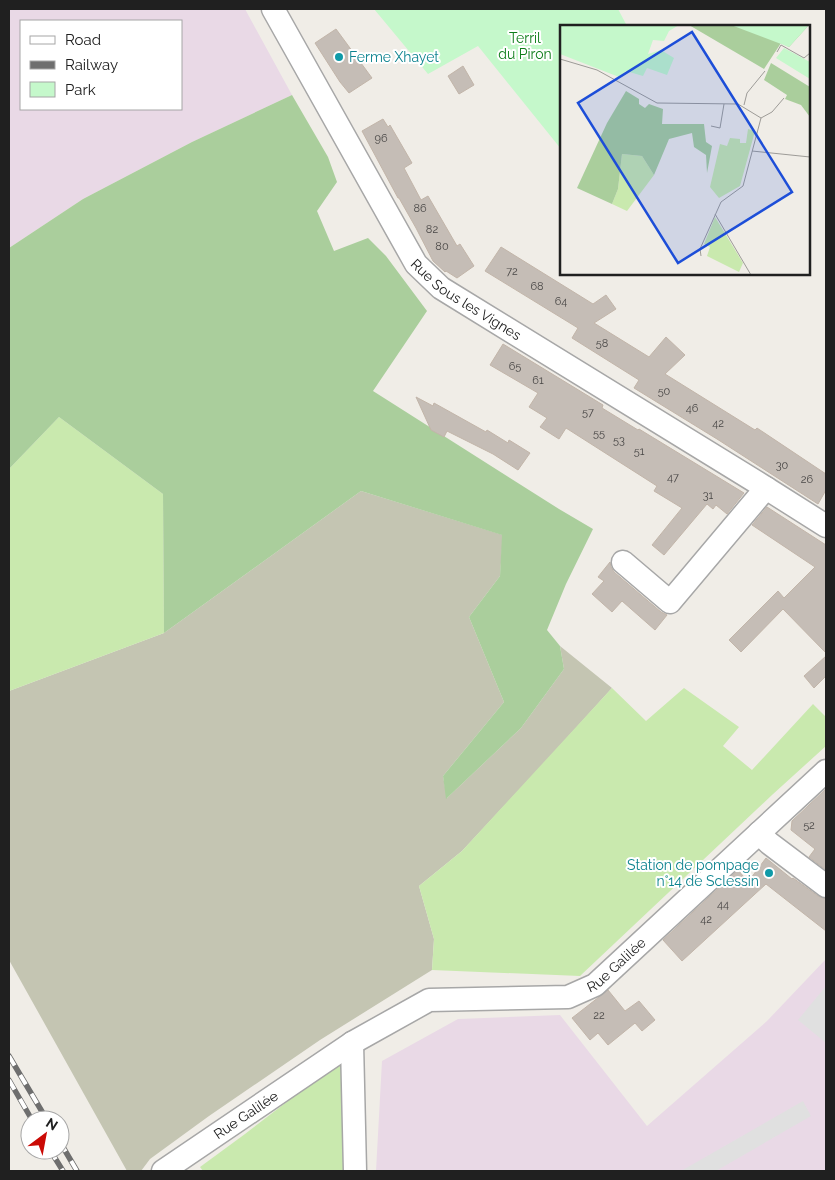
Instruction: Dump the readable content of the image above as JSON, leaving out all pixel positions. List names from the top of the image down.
{
  "streets": {
    "street": ["Rue Sous les Vignes", "Rue Galilée"]
  },
  "parks": ["Terril du Piron"],
  "places": ["Ferme Xhayet", "Station de pompage n°14 de Sclessin"],
  "house_numbers": [
    "96",
    "86",
    "82",
    "80",
    "72",
    "68",
    "64",
    "58",
    "65",
    "61",
    "50",
    "46",
    "57",
    "42",
    "55",
    "53",
    "51",
    "30",
    "47",
    "26",
    "31",
    "52",
    "44",
    "42",
    "22"
  ],
  "legend": ["Road", "Railway", "Park"],
  "north": "top right"
}
